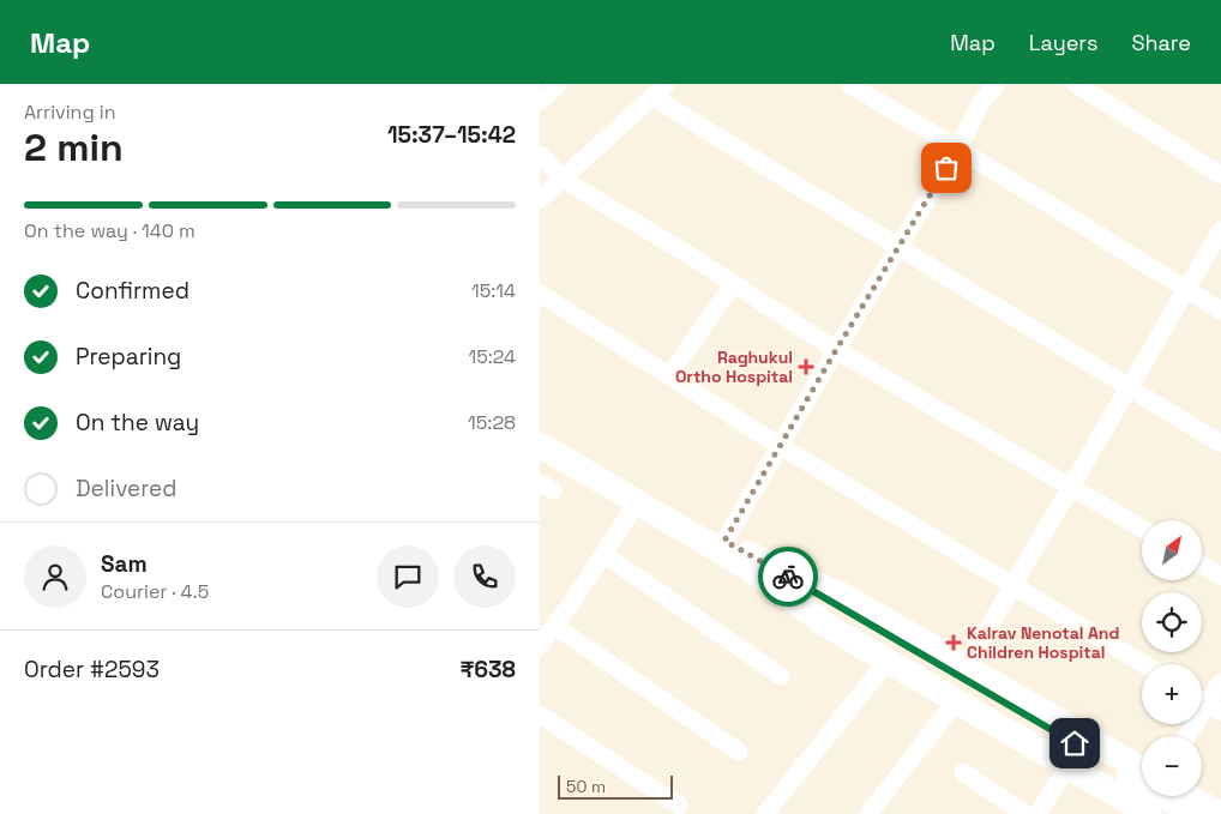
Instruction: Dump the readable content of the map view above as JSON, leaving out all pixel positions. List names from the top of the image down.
{
  "places": {
    "health": ["Raghukul Ortho Hospital", "Kalrav Nenotal And Children Hospital"]
  },
  "scale_bar": "50 m",
  "north": "top right",
  "page": {
    "header": "Map",
    "nav": ["Map", "Layers", "Share"],
    "heading": ["2 min", "Arriving in", "15:37–15:42"],
    "panel": [
      "Sam",
      "Courier · 4.5",
      "Order #2593",
      "₹638"
    ],
    "bar": "On the way · 140 m",
    "list": [
      ["Confirmed", "15:14"],
      ["Preparing", "15:24"],
      ["On the way", "15:28"],
      "Delivered"
    ],
    "map_buttons": ["+", "−"],
    "scale": "50 m"
  }
}
